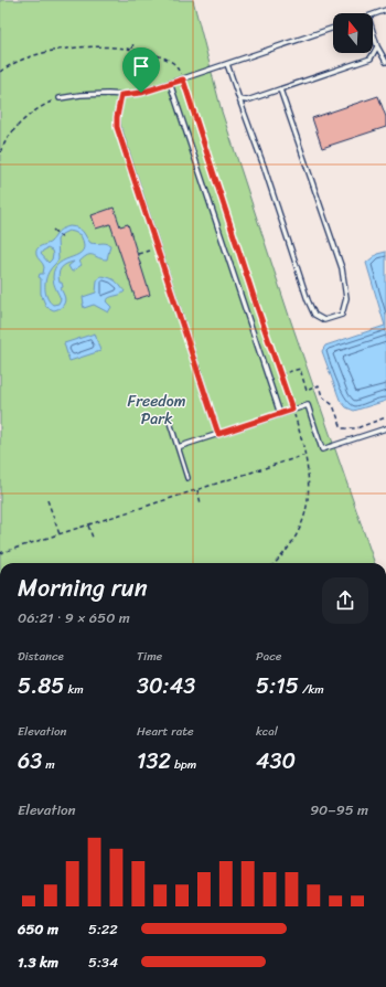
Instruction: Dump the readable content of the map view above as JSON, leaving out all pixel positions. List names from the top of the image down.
{
  "parks": ["Freedom Park"],
  "north": "top",
  "page": {
    "heading": ["Morning run", "06:21 · 9 × 650 m"],
    "stats": [
      ["Distance", "5.85 km"],
      ["Time", "30:43"],
      ["Pace", "5:15 /km"],
      ["Elevation", "63 m"],
      ["Heart rate", "132 bpm"],
      ["kcal", "430"]
    ],
    "chart": ["Elevation", "90–95 m"],
    "list": [
      {
        "name": "650 m",
        "note": "5:22"
      },
      {
        "name": "1.3 km",
        "note": "5:34"
      }
    ]
  }
}
